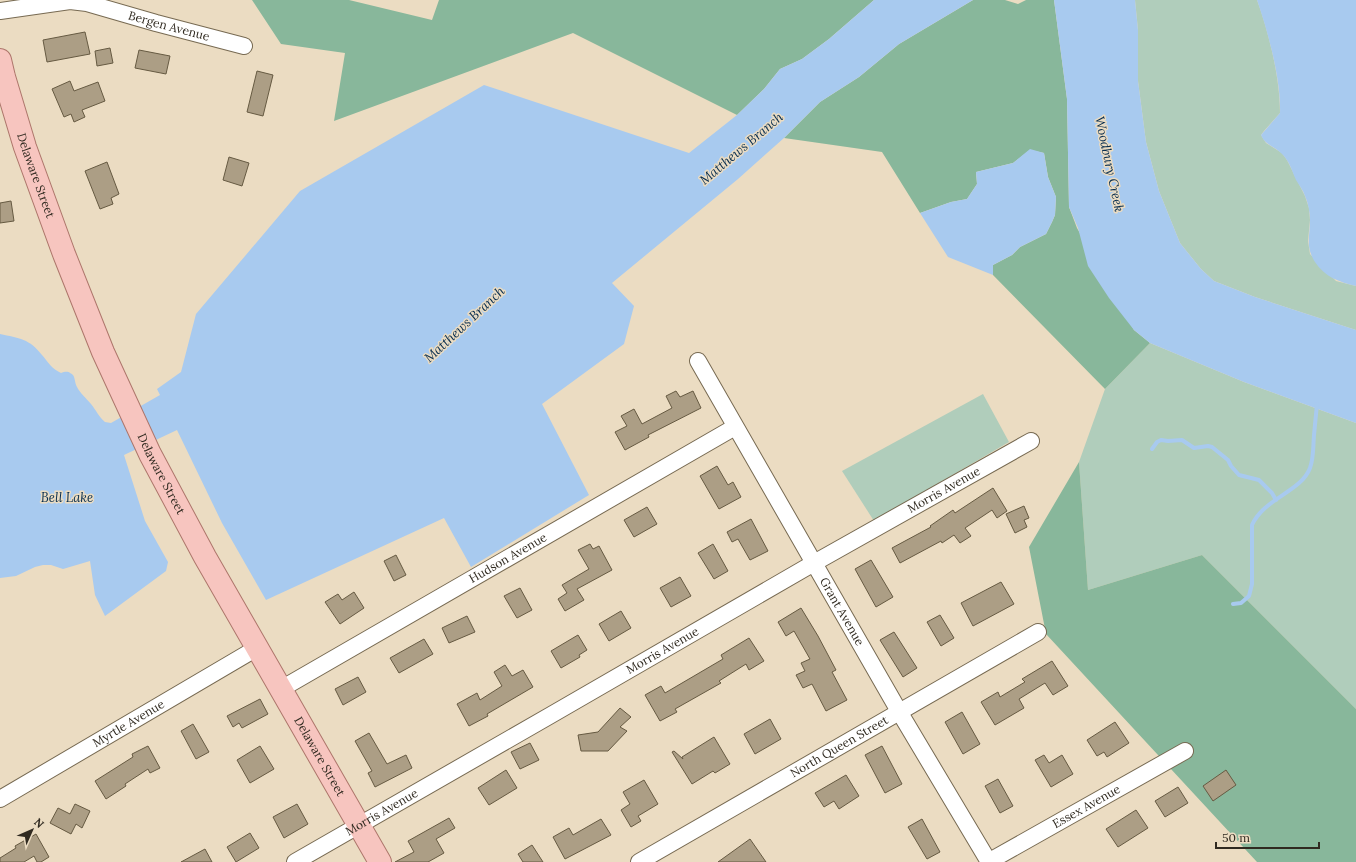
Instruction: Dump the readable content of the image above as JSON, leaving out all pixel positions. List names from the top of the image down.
{
  "streets": {
    "main road": ["Delaware Street"],
    "street": [
      "Bergen Avenue",
      "Morris Avenue",
      "Hudson Avenue",
      "Grant Avenue",
      "Myrtle Avenue",
      "North Queen Street",
      "Essex Avenue"
    ]
  },
  "crossings": [
    ["Delaware Street", "Morris Avenue"],
    ["Delaware Street", "Hudson Avenue"],
    ["Delaware Street", "Myrtle Avenue"],
    ["Morris Avenue", "Grant Avenue"],
    ["Hudson Avenue", "Grant Avenue"],
    ["Grant Avenue", "North Queen Street"],
    ["Grant Avenue", "Essex Avenue"]
  ],
  "water": ["Matthews Branch", "Woodbury Creek", "Bell Lake"],
  "scale_bar": "50 m",
  "north": "top right"
}
